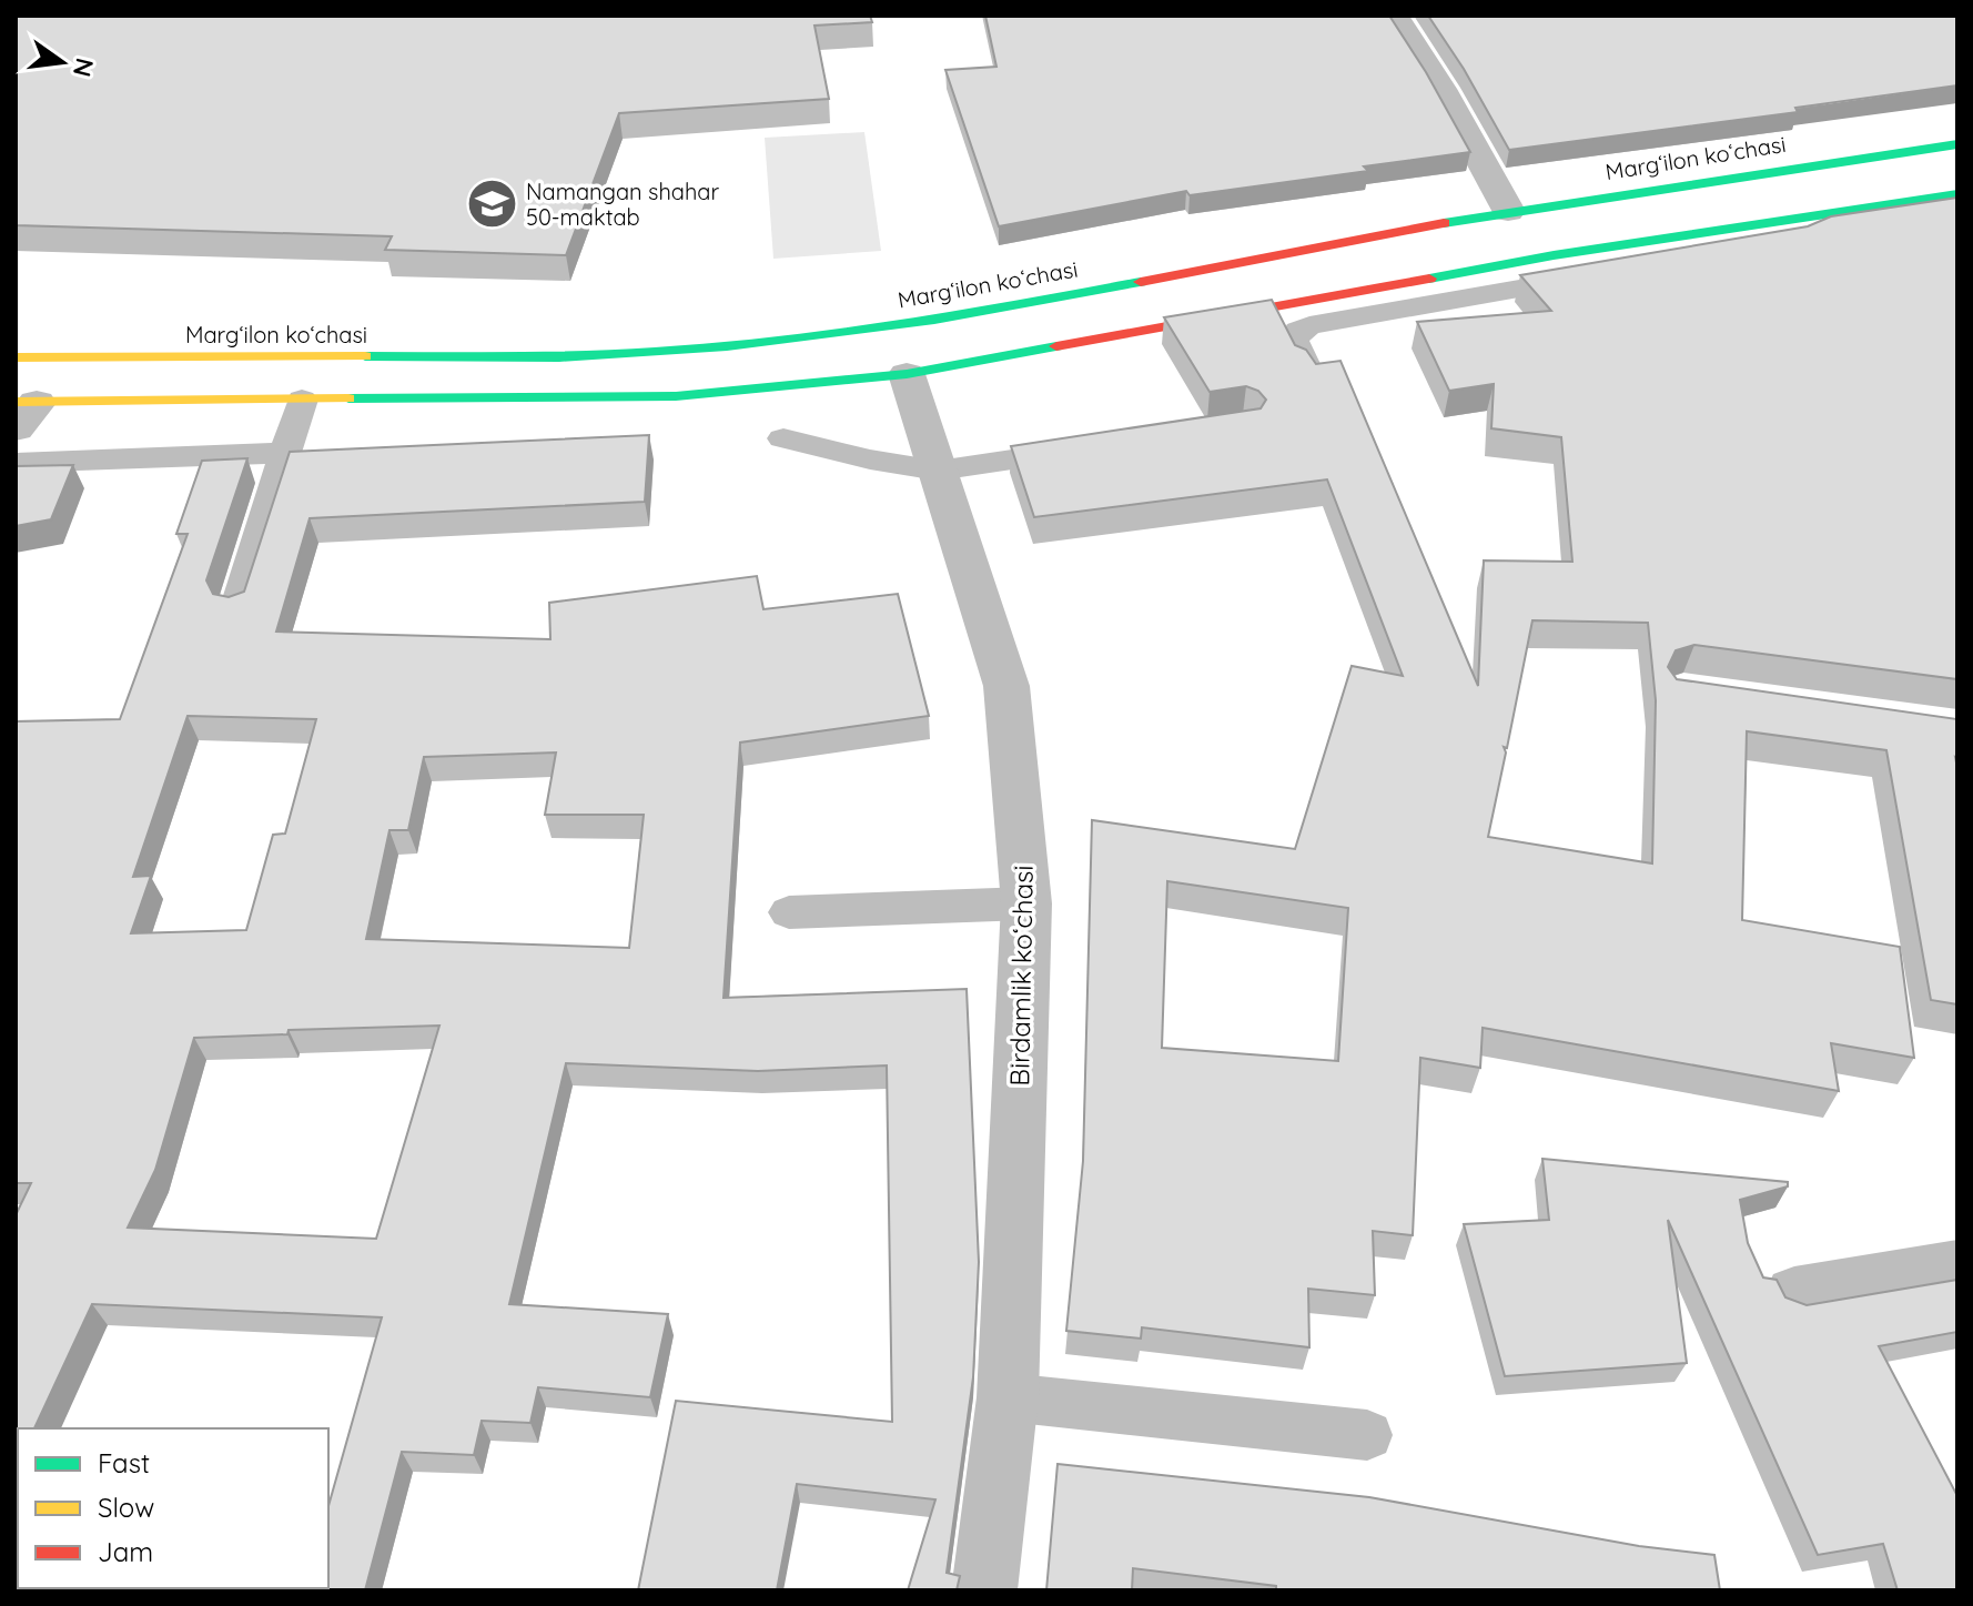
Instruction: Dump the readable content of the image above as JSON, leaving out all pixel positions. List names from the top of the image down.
{
  "streets": {
    "main road": ["Margʻilon koʻchasi"],
    "street": ["Birdamlik koʻchasi"]
  },
  "places": {
    "school or university": ["Namangan shahar 50-maktab"]
  },
  "legend": ["Fast", "Slow", "Jam"],
  "north": "right"
}
